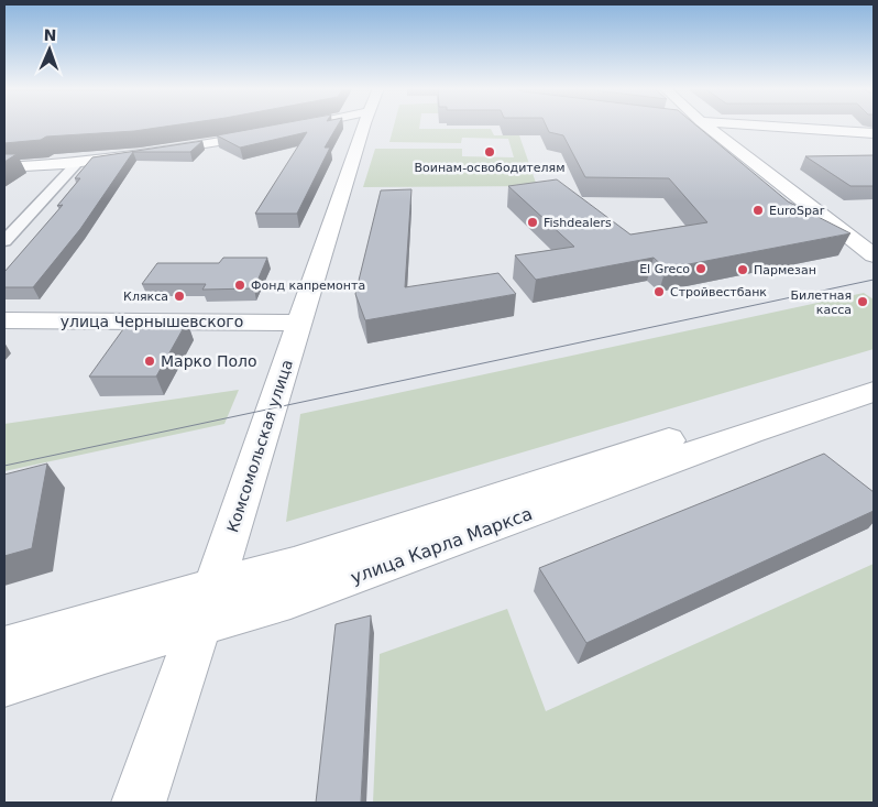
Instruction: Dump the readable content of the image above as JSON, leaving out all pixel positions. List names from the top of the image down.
{
  "streets": {
    "main road": ["улица Чернышевского", "Комсомольская улица", "улица Карла Маркса"]
  },
  "crossings": [
    ["улица Чернышевского", "Комсомольская улица"],
    ["Комсомольская улица", "улица Карла Маркса"]
  ],
  "places": [
    "Воинам-освободителям",
    "EuroSpar",
    "Fishdealers",
    "El Greco",
    "Пармезан",
    "Фонд капремонта",
    "Стройвестбанк",
    "Клякса",
    "Билетная касса",
    "Марко Поло"
  ],
  "north": "top"
}
